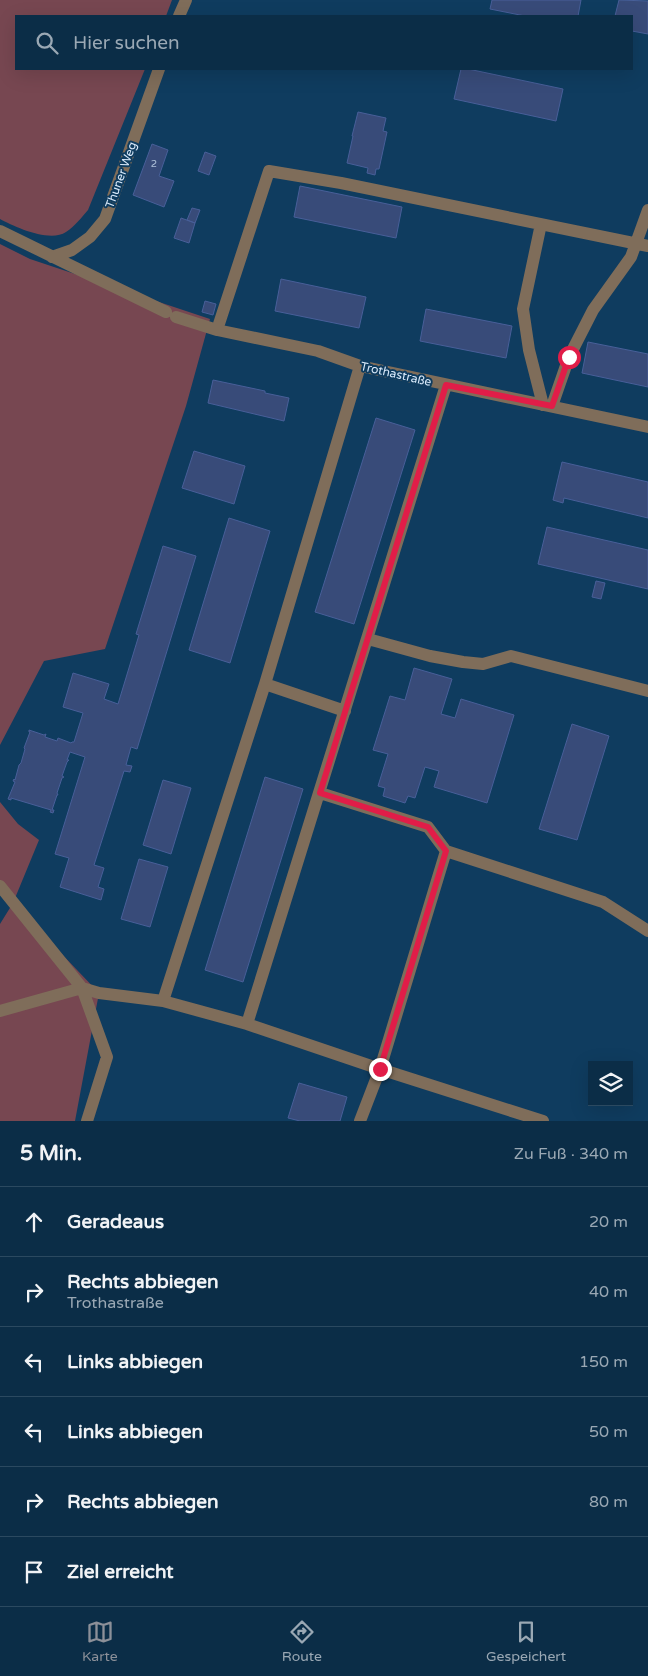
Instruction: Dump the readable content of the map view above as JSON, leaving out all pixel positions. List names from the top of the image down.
{
  "streets": {
    "street": ["Thuner Weg", "Trothastraße"]
  },
  "crossings": [
    ["Thuner Weg", "Trothastraße"]
  ],
  "house_numbers": ["2"],
  "page": {
    "search": "Hier suchen",
    "heading": ["5 Min.", "Zu Fuß · 340 m"],
    "list": [
      ["Geradeaus", "20 m"],
      ["Rechts abbiegen", "Trothastraße", "40 m"],
      ["Links abbiegen", "150 m"],
      ["Links abbiegen", "50 m"],
      ["Rechts abbiegen", "80 m"],
      "Ziel erreicht"
    ],
    "nav": ["Karte", "Route", "Gespeichert"]
  }
}
